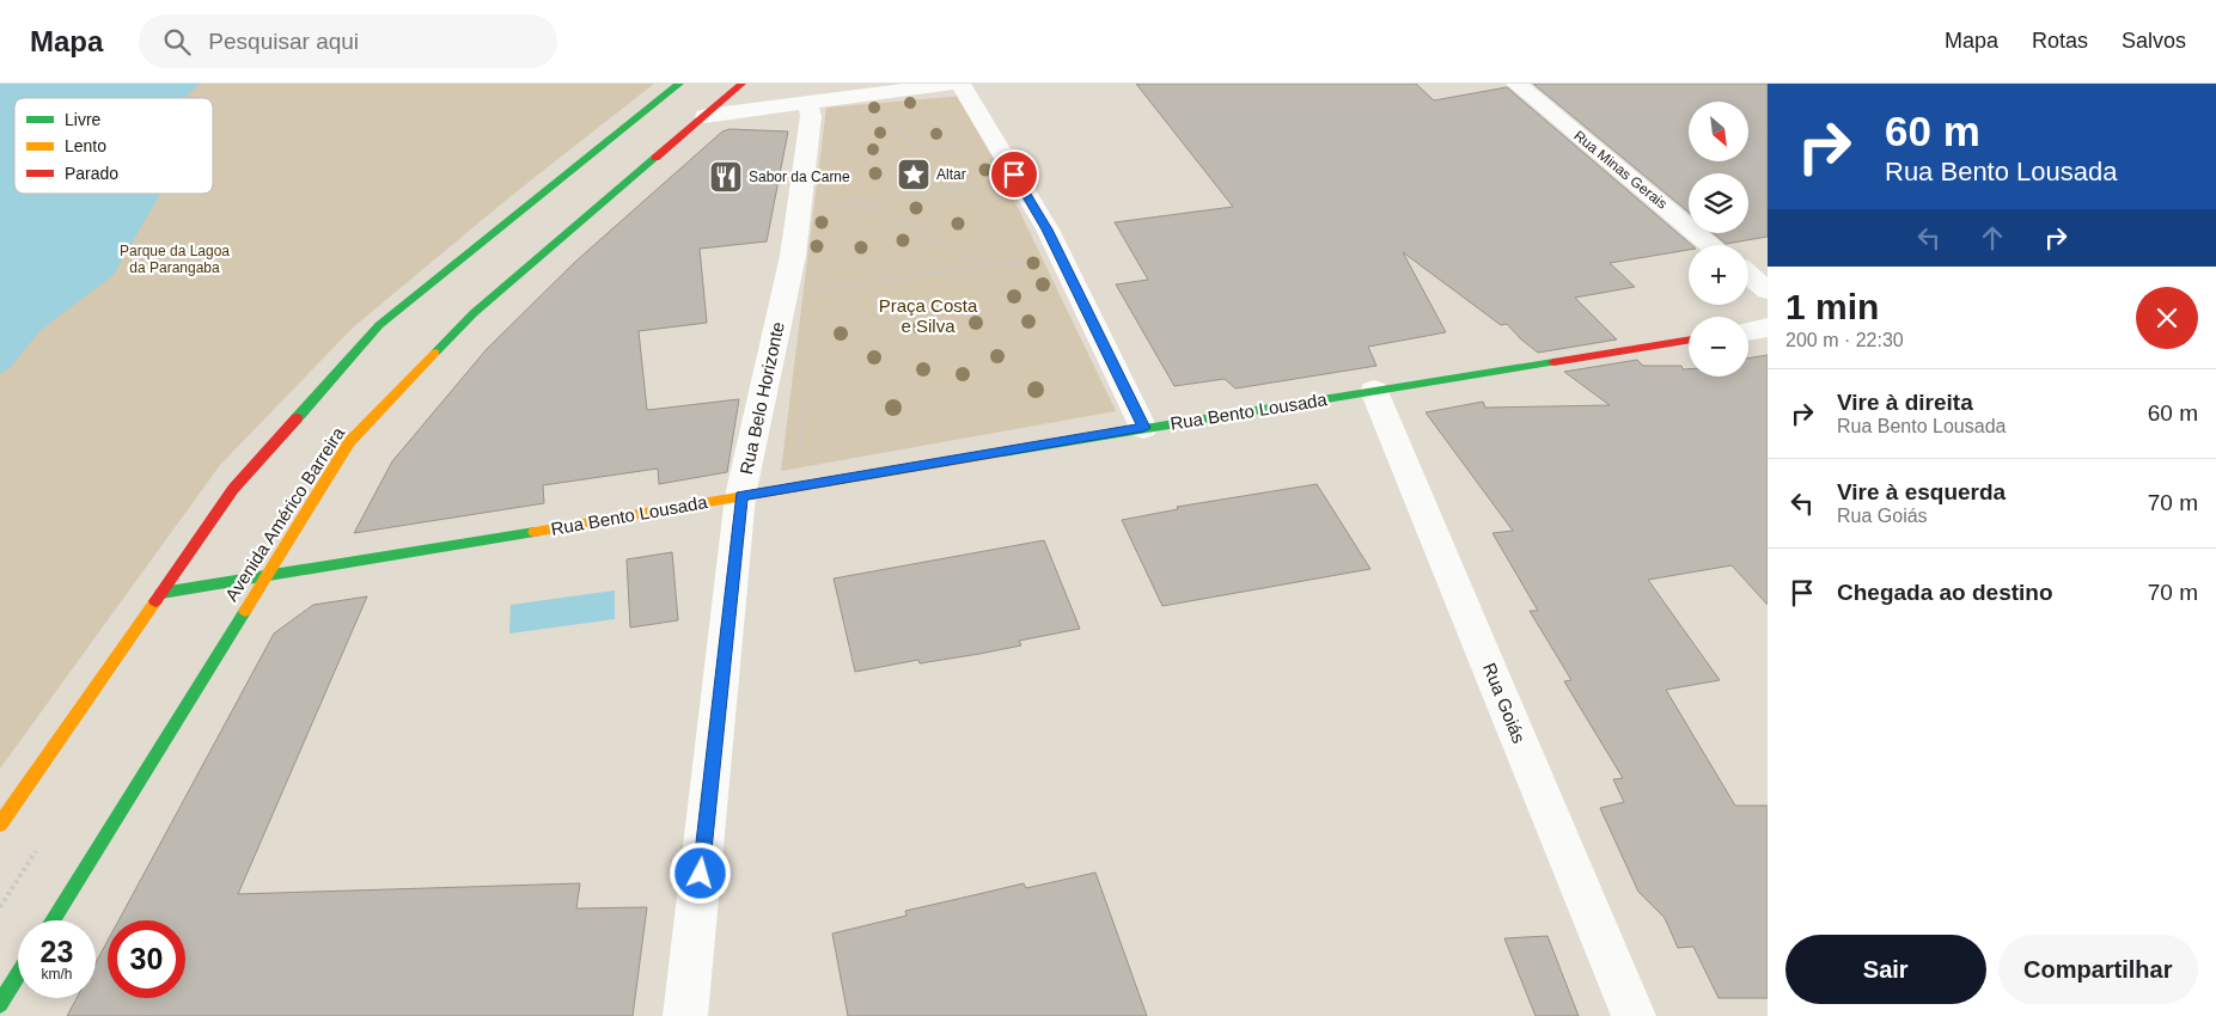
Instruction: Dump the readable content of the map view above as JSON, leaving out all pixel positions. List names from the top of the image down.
{
  "streets": {
    "main road": ["Rua Bento Lousada", "Avenida Américo Barreira"],
    "street": ["Rua Minas Gerais", "Rua Belo Horizonte", "Rua Goiás"]
  },
  "crossings": [
    ["Rua Belo Horizonte", "Rua Bento Lousada"],
    ["Rua Bento Lousada", "Avenida Américo Barreira"],
    ["Rua Bento Lousada", "Rua Goiás"]
  ],
  "parks": ["Parque da Lagoa da Parangaba", "Praça Costa e Silva"],
  "places": {
    "place": ["Altar"],
    "restaurant": ["Sabor da Carne"]
  },
  "legend": ["Livre", "Lento", "Parado"],
  "north": "bottom right",
  "page": {
    "header": "Mapa",
    "search": "Pesquisar aqui",
    "nav": ["Mapa", "Rotas", "Salvos"],
    "turn": ["60 m", "Rua Bento Lousada"],
    "map_buttons": ["+", "−"],
    "heading": ["1 min", "200 m · 22:30"],
    "list": [
      {
        "name": "Vire à direita",
        "note": "Rua Bento Lousada",
        "value": "60 m"
      },
      {
        "name": "Vire à esquerda",
        "note": "Rua Goiás",
        "value": "70 m"
      },
      {
        "name": "Chegada ao destino",
        "value": "70 m"
      }
    ],
    "speed": "23 km/h",
    "limit": "30",
    "buttons": ["Sair", "Compartilhar"]
  }
}
